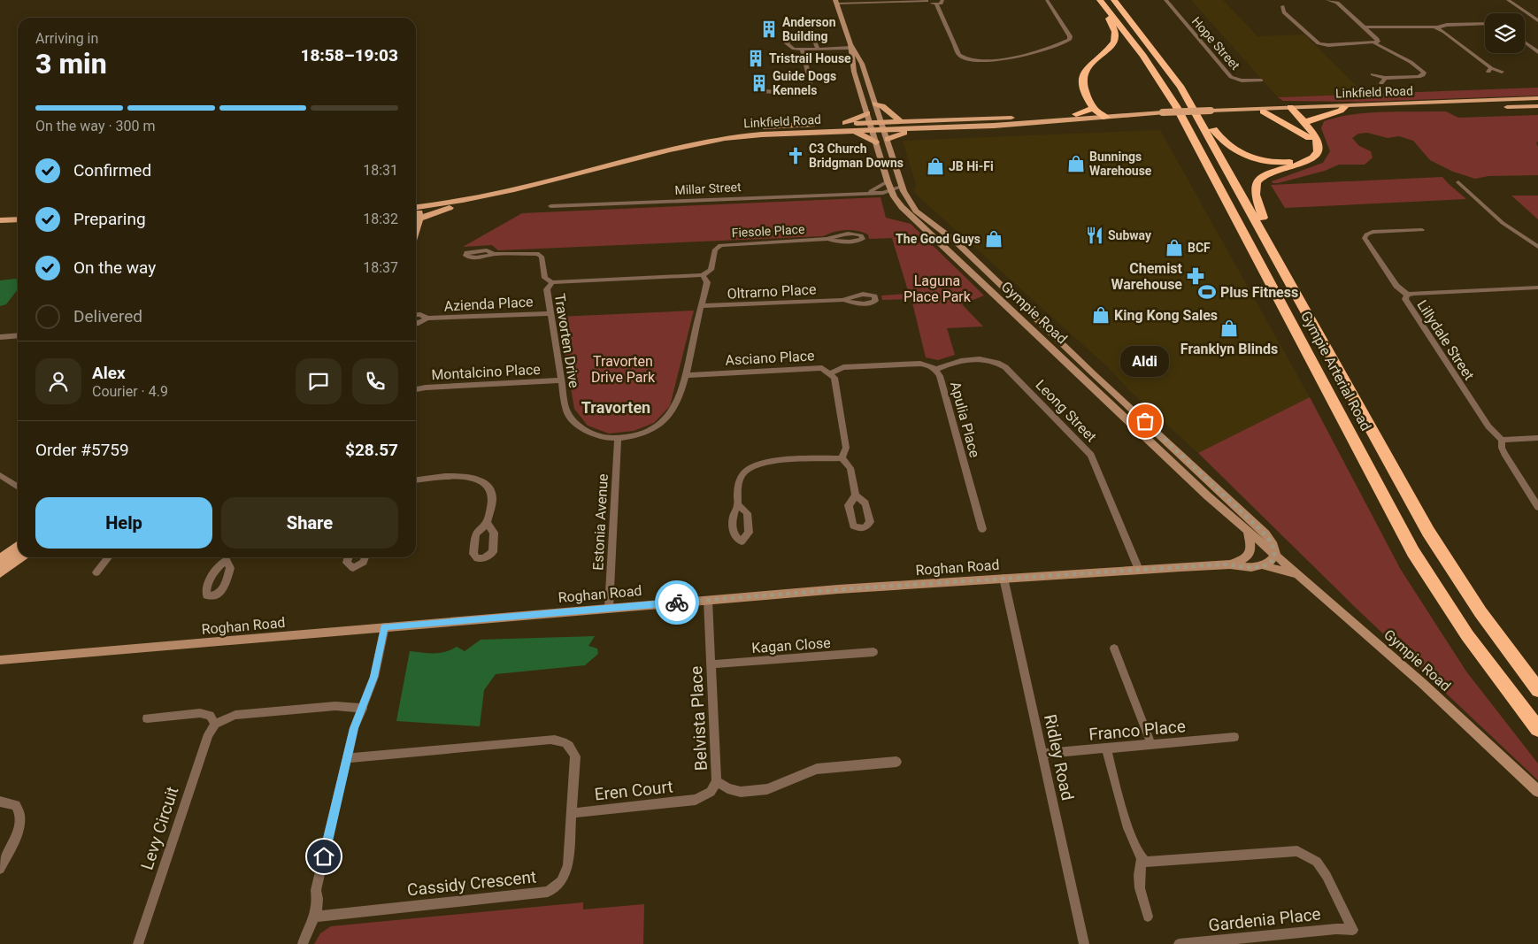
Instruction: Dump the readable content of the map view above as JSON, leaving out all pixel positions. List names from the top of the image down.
{
  "streets": {
    "highway": ["Gympie Arterial Road"],
    "main road": ["Linkfield Road", "Gympie Road", "Roghan Road"],
    "street": [
      "Hope Street",
      "Millar Street",
      "Fiesole Place",
      "Oltrarno Place",
      "Azienda Place",
      "Lillydale Street",
      "Travorten Drive",
      "Asciano Place",
      "Montalcino Place",
      "Leong Street",
      "Apulia Place",
      "Estonia Avenue",
      "Kagan Close",
      "Belvista Place",
      "Franco Place",
      "Ridley Road",
      "Eren Court",
      "Levy Circuit",
      "Cassidy Crescent",
      "Gardenia Place"
    ]
  },
  "crossings": [
    ["Linkfield Road", "Gympie Road"],
    ["Millar Street", "Gympie Road"],
    ["Fiesole Place", "Travorten Drive"],
    ["Oltrarno Place", "Travorten Drive"],
    ["Azienda Place", "Travorten Drive"],
    ["Gympie Road", "Roghan Road"],
    ["Travorten Drive", "Asciano Place"],
    ["Travorten Drive", "Montalcino Place"],
    ["Travorten Drive", "Estonia Avenue"],
    ["Asciano Place", "Apulia Place"],
    ["Leong Street", "Apulia Place"],
    ["Leong Street", "Roghan Road"],
    ["Estonia Avenue", "Roghan Road"],
    ["Roghan Road", "Belvista Place"],
    ["Roghan Road", "Ridley Road"],
    ["Kagan Close", "Belvista Place"],
    ["Belvista Place", "Eren Court"],
    ["Franco Place", "Ridley Road"],
    ["Eren Court", "Cassidy Crescent"]
  ],
  "districts": ["Travorten"],
  "parks": ["Laguna Place Park", "Travorten Drive Park"],
  "places": {
    "building": ["Anderson Building", "Tristrail House", "Guide Dogs Kennels"],
    "church": ["C3 Church Bridgman Downs"],
    "shop": [
      "Bunnings Warehouse",
      "JB Hi-Fi",
      "The Good Guys",
      "BCF",
      "King Kong Sales",
      "Franklyn Blinds"
    ],
    "restaurant": ["Subway"],
    "pharmacy": ["Chemist Warehouse"],
    "sports": ["Plus Fitness"],
    "other": ["Aldi"]
  },
  "page": {
    "heading": ["3 min", "Arriving in", "18:58–19:03"],
    "panel": [
      "Alex",
      "Courier · 4.9",
      "Order #5759",
      "$28.57"
    ],
    "bar": "On the way · 300 m",
    "list": [
      ["Confirmed", "18:31"],
      ["Preparing", "18:32"],
      ["On the way", "18:37"],
      "Delivered"
    ],
    "bubble": "Aldi",
    "buttons": ["Help", "Share"]
  }
}
